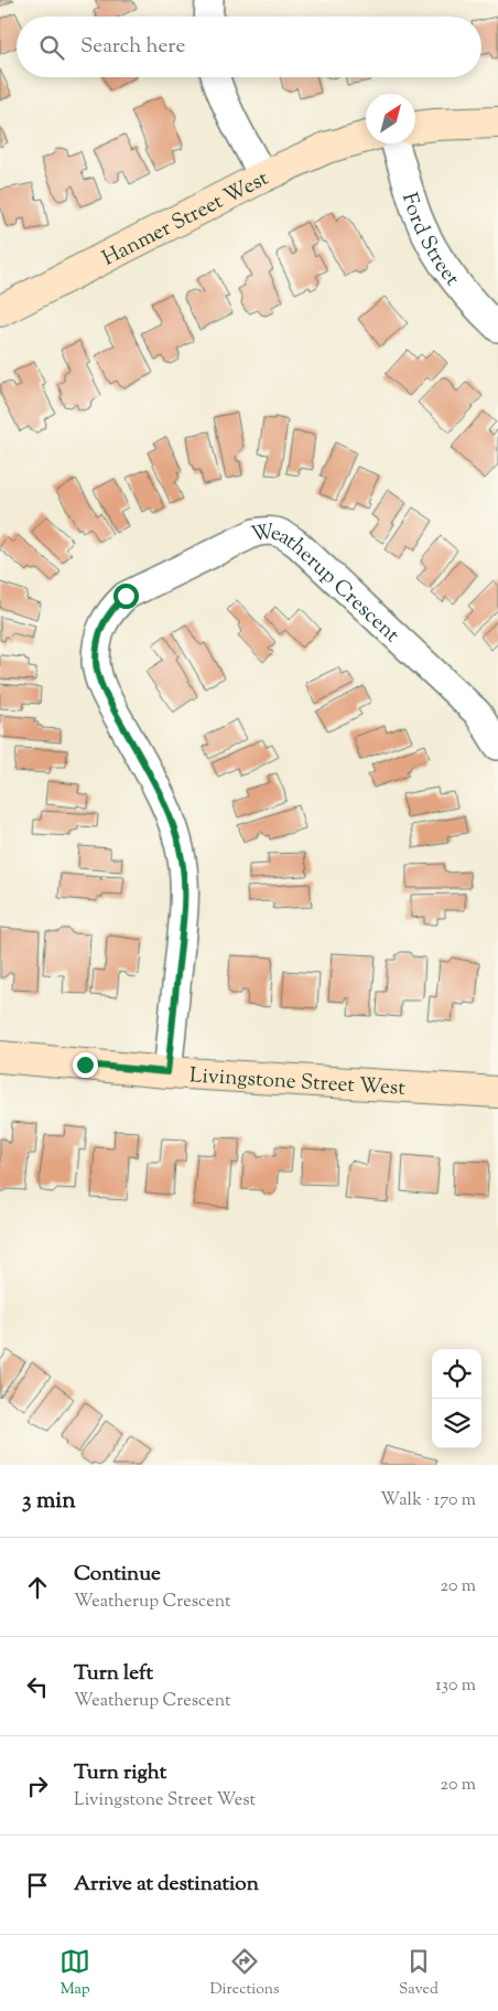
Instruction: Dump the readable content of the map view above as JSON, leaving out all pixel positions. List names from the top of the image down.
{
  "streets": {
    "street": [
      "Hanmer Street West",
      "Ford Street",
      "Weatherup Crescent",
      "Livingstone Street West"
    ]
  },
  "crossings": [
    ["Weatherup Crescent", "Livingstone Street West"]
  ],
  "north": "top right",
  "page": {
    "search": "Search here",
    "heading": ["3 min", "Walk · 170 m"],
    "list": [
      ["Continue", "Weatherup Crescent", "20 m"],
      ["Turn left", "Weatherup Crescent", "130 m"],
      ["Turn right", "Livingstone Street West", "20 m"],
      "Arrive at destination"
    ],
    "nav": ["Map", "Directions", "Saved"]
  }
}
